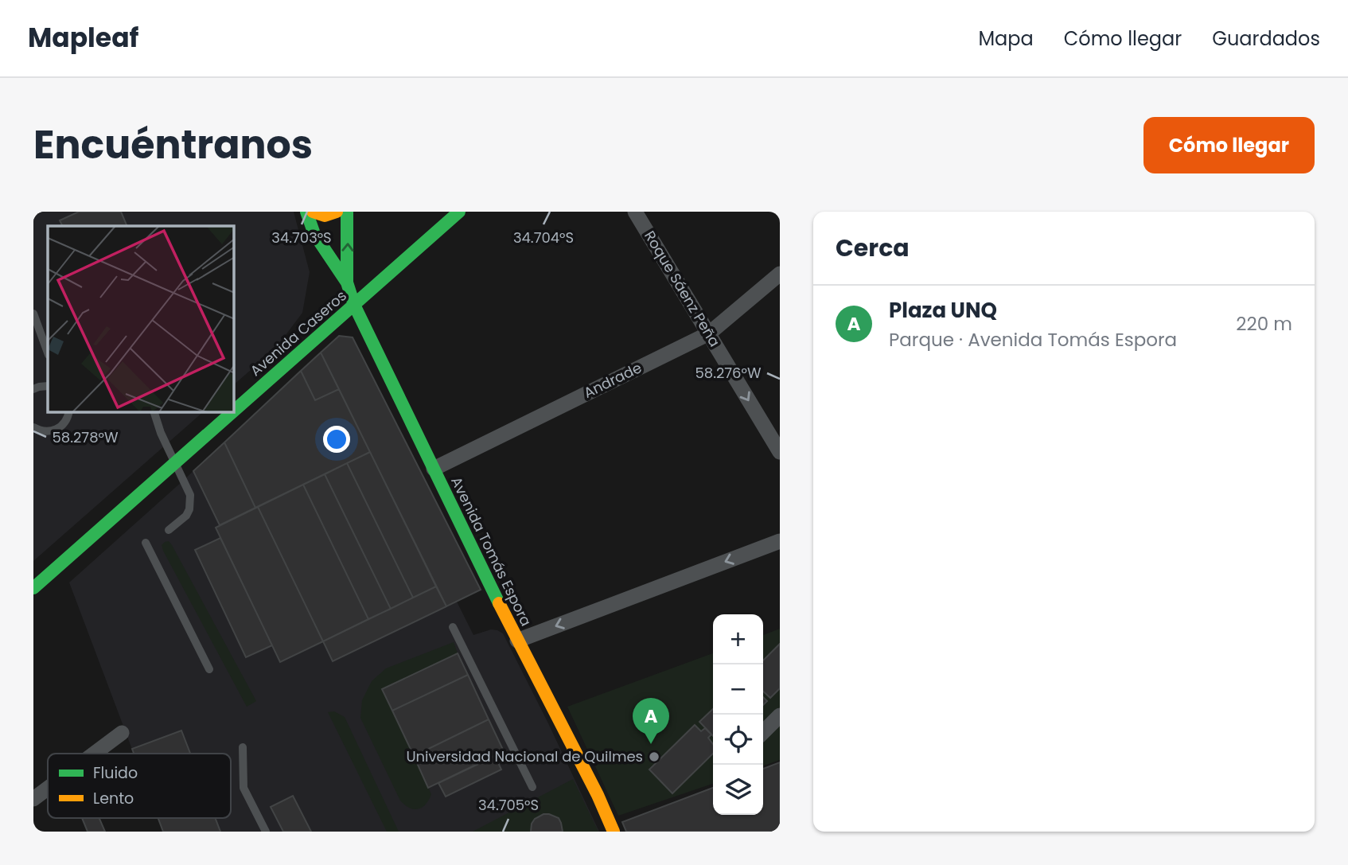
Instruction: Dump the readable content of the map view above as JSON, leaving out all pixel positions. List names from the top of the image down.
{
  "streets": {
    "main road": ["Avenida Caseros", "Avenida Tomás Espora"],
    "street": ["Roque Sáenz Peña", "Andrade"]
  },
  "crossings": [
    ["Roque Sáenz Peña", "Andrade"],
    ["Avenida Caseros", "Avenida Tomás Espora"],
    ["Andrade", "Avenida Tomás Espora"]
  ],
  "one_way": ["Roque Sáenz Peña"],
  "places": ["Universidad Nacional de Quilmes"],
  "legend": ["Fluido", "Lento"],
  "page": {
    "header": "Mapleaf",
    "nav": ["Mapa", "Cómo llegar", "Guardados"],
    "title": "Encuéntranos",
    "buttons": "Cómo llegar",
    "heading": "Cerca",
    "list": [
      {
        "mark": "A",
        "name": "Plaza UNQ",
        "note": "Parque · Avenida Tomás Espora",
        "value": "220 m"
      }
    ],
    "map_buttons": ["+", "−"],
    "pins": "A"
  },
  "coordinates": [
    "34.703°S",
    "34.704°S",
    "58.276°W",
    "58.278°W",
    "34.705°S"
  ]
}
